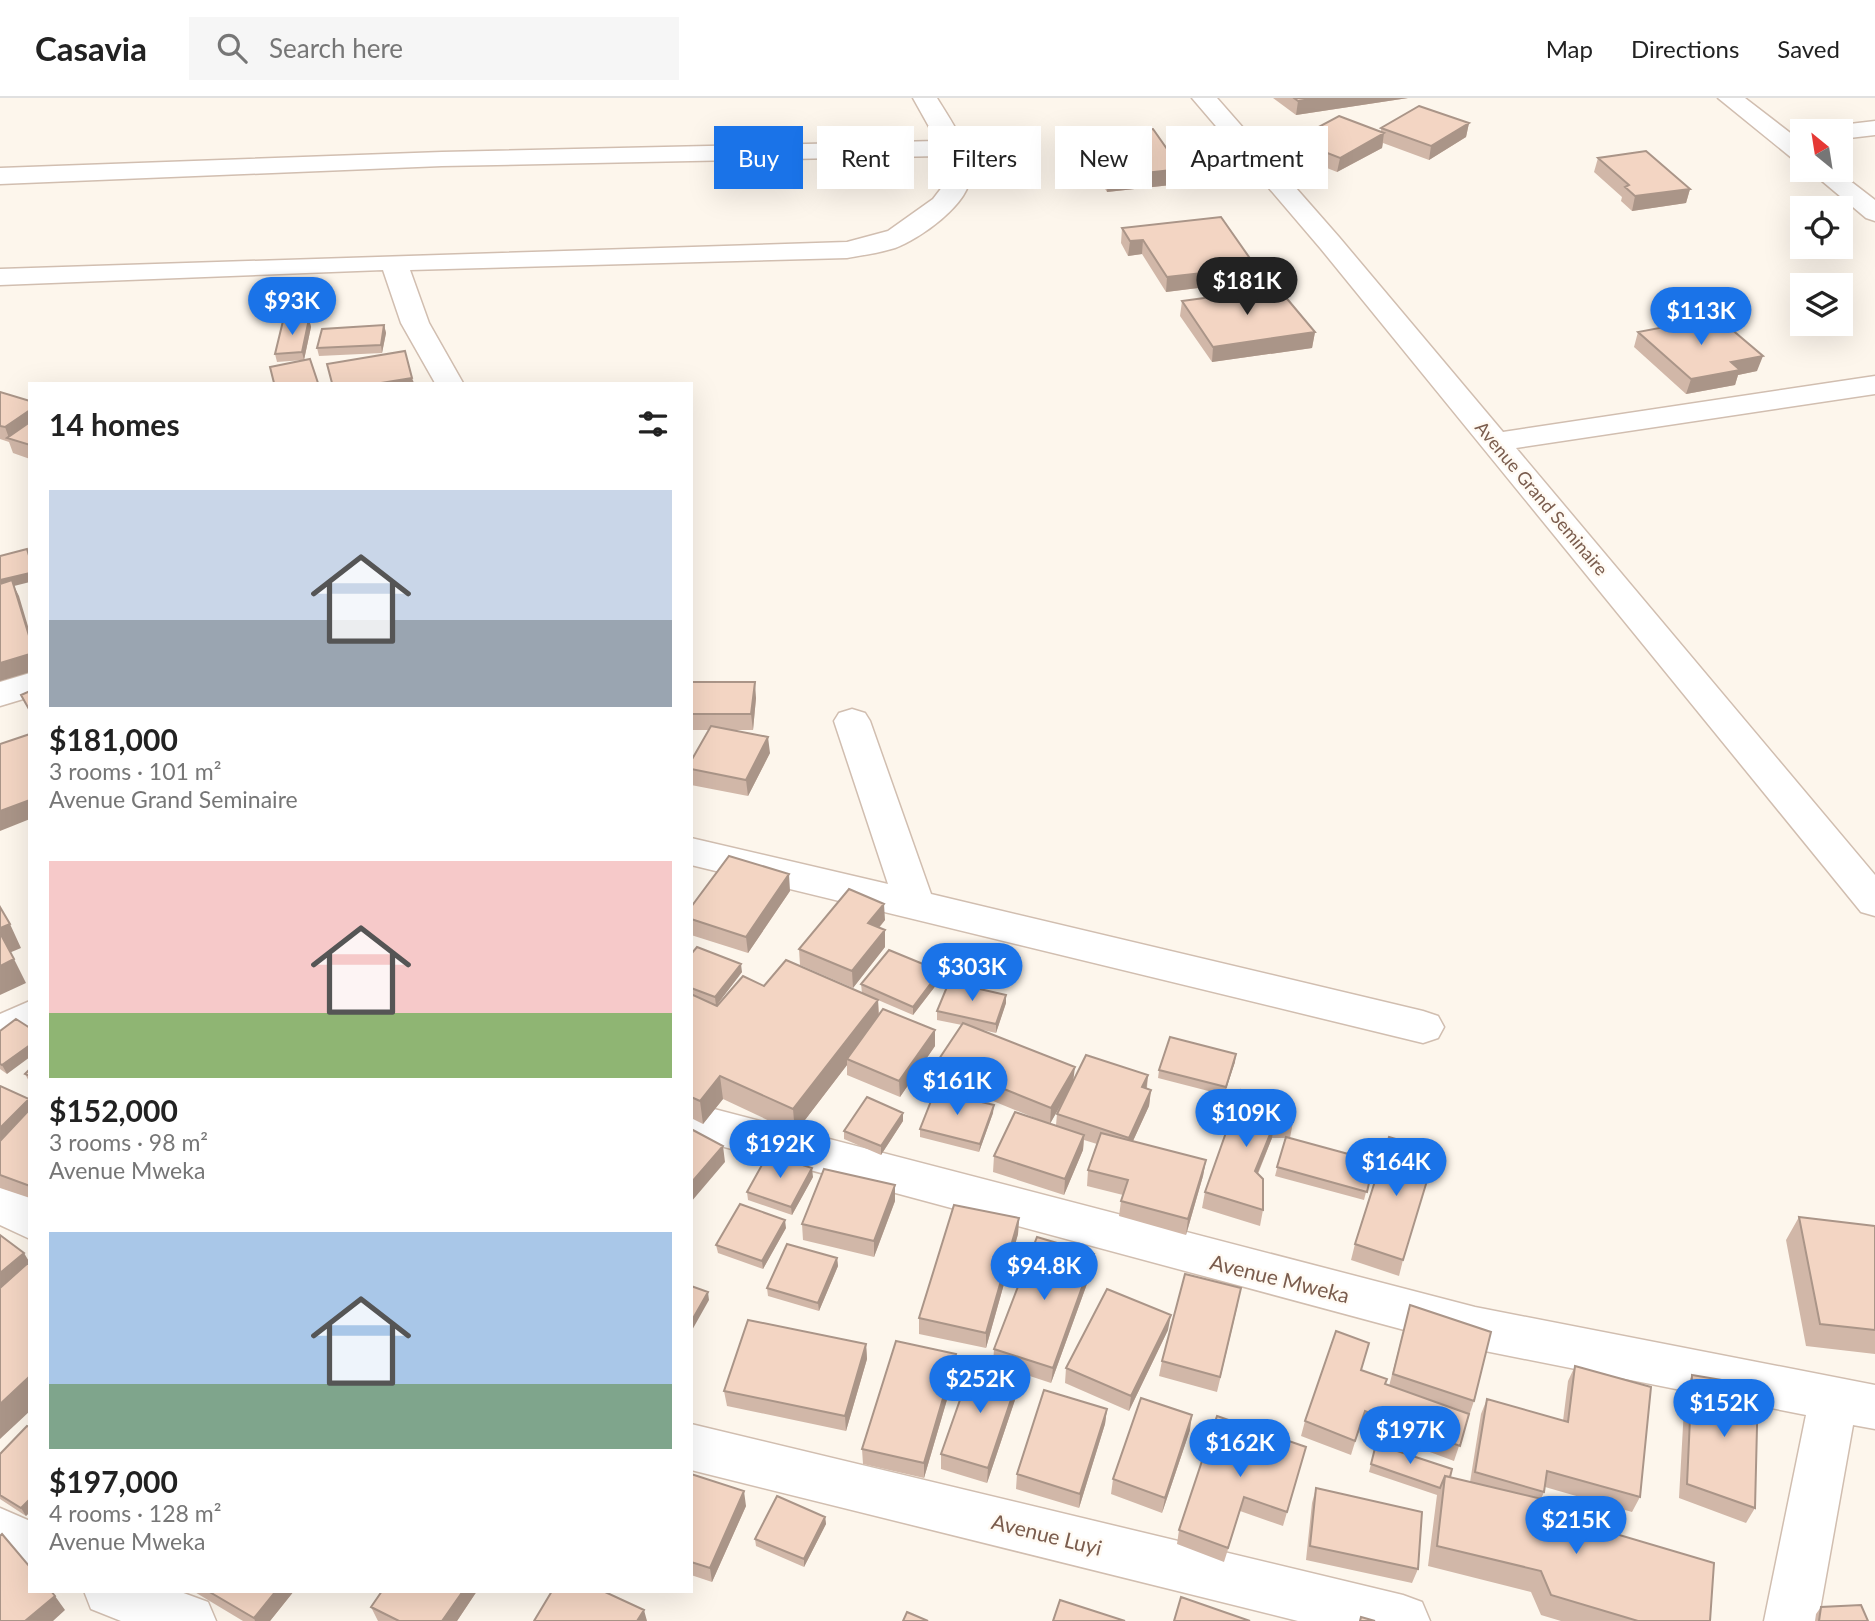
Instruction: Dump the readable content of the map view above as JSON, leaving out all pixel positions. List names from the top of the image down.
{
  "streets": {
    "street": ["Avenue Grand Seminaire", "Avenue Mweka", "Avenue Luyi"]
  },
  "north": "top left",
  "page": {
    "header": "Casavia",
    "search": "Search here",
    "nav": ["Map", "Directions", "Saved"],
    "chip": [
      "Buy",
      "Rent",
      "Filters",
      "New",
      "Apartment"
    ],
    "price": [
      "$181K",
      "$93K",
      "$113K",
      "$303K",
      "$161K",
      "$109K",
      "$192K",
      "$164K",
      "$94.8K",
      "$252K",
      "$152K",
      "$197K",
      "$162K",
      "$215K"
    ],
    "heading": "14 homes",
    "list": [
      {
        "name": "$181,000",
        "note": "3 rooms · 101 m² · Avenue Grand Seminaire"
      },
      {
        "name": "$152,000",
        "note": "3 rooms · 98 m² · Avenue Mweka"
      },
      {
        "name": "$197,000",
        "note": "4 rooms · 128 m² · Avenue Mweka"
      }
    ]
  }
}
